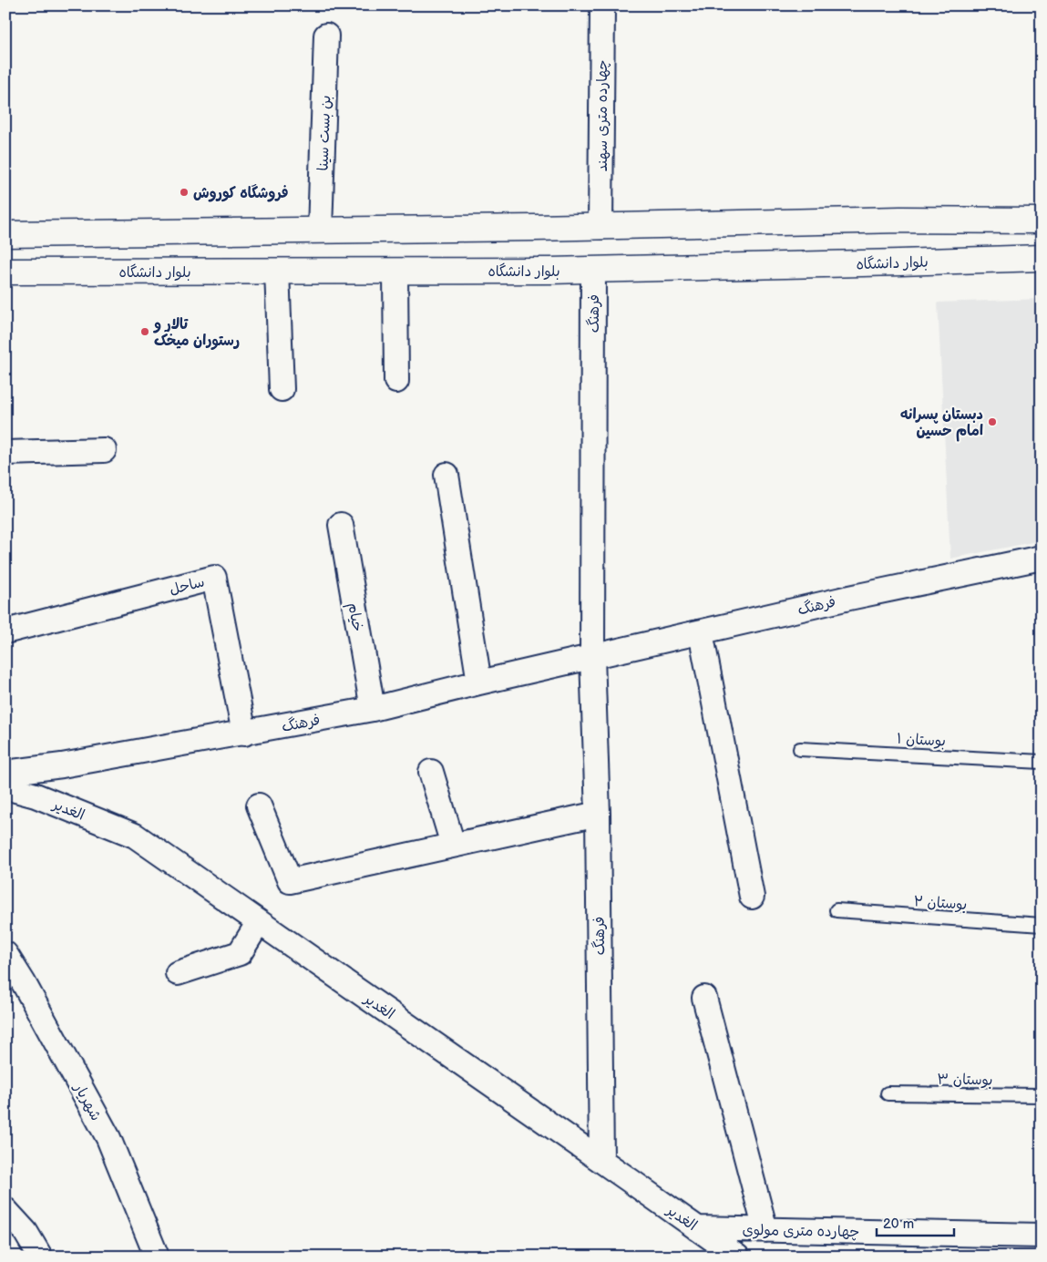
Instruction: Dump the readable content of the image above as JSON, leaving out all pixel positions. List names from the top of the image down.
{
  "streets": {
    "main road": ["بلوار دانشگاه"],
    "street": [
      "چهارده متری سهند",
      "بن بست سینا",
      "فرهنگ",
      "ساحل",
      "خیام",
      "الغدیر",
      "شهریار",
      "چهارده متری مولوی"
    ],
    "lane": ["بوستان ۱", "بوستان ۲", "بوستان ۳"]
  },
  "crossings": [
    ["بلوار دانشگاه", "فرهنگ"],
    ["فرهنگ", "ساحل"],
    ["فرهنگ", "خیام"],
    ["فرهنگ", "الغدیر"],
    ["الغدیر", "چهارده متری مولوی"]
  ],
  "places": ["فروشگاه کوروش", "تالار و رستوران میخک", "دبستان پسرانه امام حسین"],
  "scale_bar": "20 m"
}
